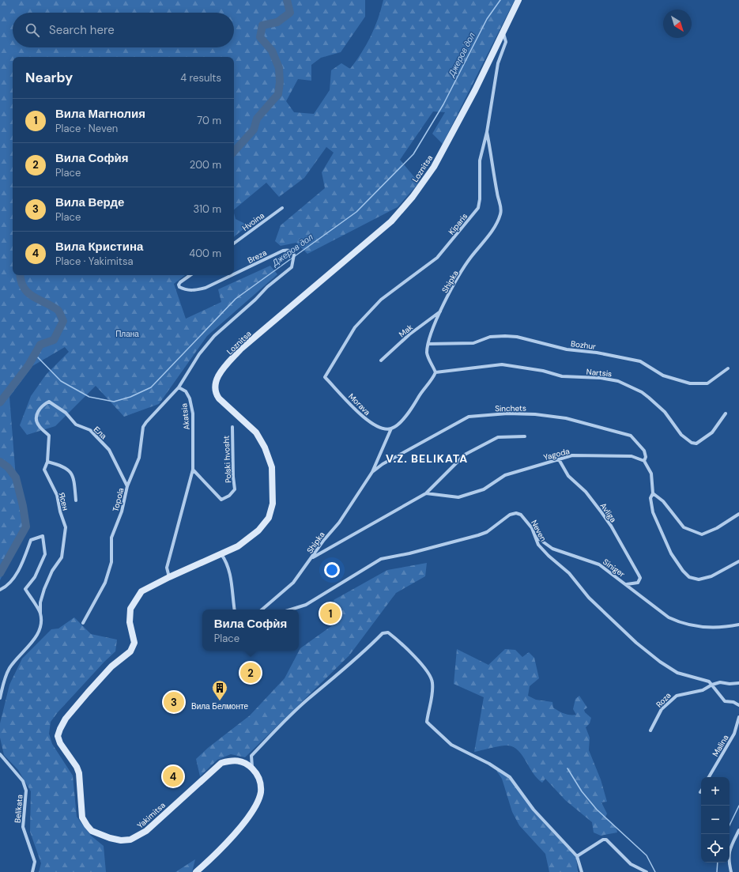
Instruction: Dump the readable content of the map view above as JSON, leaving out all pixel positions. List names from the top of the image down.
{
  "streets": {
    "street": [
      "Loznitsa",
      "Hvoina",
      "Kiparis",
      "Breza",
      "Shipka",
      "Mak",
      "Bozhur",
      "Nartsis",
      "Morava",
      "Sinchets",
      "Akatsia",
      "Ела",
      "Yagoda",
      "Polski hvosht",
      "Topola",
      "Ясен",
      "Avliga",
      "Neven",
      "Siniger",
      "Roza",
      "Malina",
      "Belikata",
      "Yakimitsa"
    ]
  },
  "crossings": [
    ["Loznitsa", "Kiparis"],
    ["Loznitsa", "Akatsia"],
    ["Loznitsa", "Yakimitsa"],
    ["Kiparis", "Shipka"],
    ["Kiparis", "Morava"],
    ["Breza", "Akatsia"],
    ["Breza", "Topola"],
    ["Shipka", "Mak"],
    ["Shipka", "Bozhur"],
    ["Shipka", "Nartsis"],
    ["Shipka", "Sinchets"],
    ["Sinchets", "Yagoda"],
    ["Akatsia", "Polski hvosht"],
    ["Akatsia", "Topola"],
    ["Ела", "Topola"],
    ["Ела", "Ясен"],
    ["Yagoda", "Avliga"],
    ["Avliga", "Siniger"],
    ["Neven", "Siniger"],
    ["Neven", "Roza"]
  ],
  "districts": ["V.Z. BELIKATA"],
  "water": ["Джеров дол"],
  "parks": ["Плана"],
  "places": {
    "building": ["Вила Белмонте"]
  },
  "north": "bottom right",
  "page": {
    "search": "Search here",
    "heading": ["Nearby", "4 results"],
    "list": [
      {
        "mark": "1",
        "name": "Вила Магнолия",
        "note": "Place · Neven",
        "value": "70 m"
      },
      {
        "mark": "2",
        "name": "Вила Софѝя",
        "note": "Place",
        "value": "200 m"
      },
      {
        "mark": "3",
        "name": "Вила Верде",
        "note": "Place",
        "value": "310 m"
      },
      {
        "mark": "4",
        "name": "Вила Кристина",
        "note": "Place · Yakimitsa",
        "value": "400 m"
      }
    ],
    "pins": [
      "1",
      "2",
      "3",
      "4"
    ],
    "popup": ["Вила Софѝя", "Place"],
    "map_buttons": ["+", "−"]
  }
}
